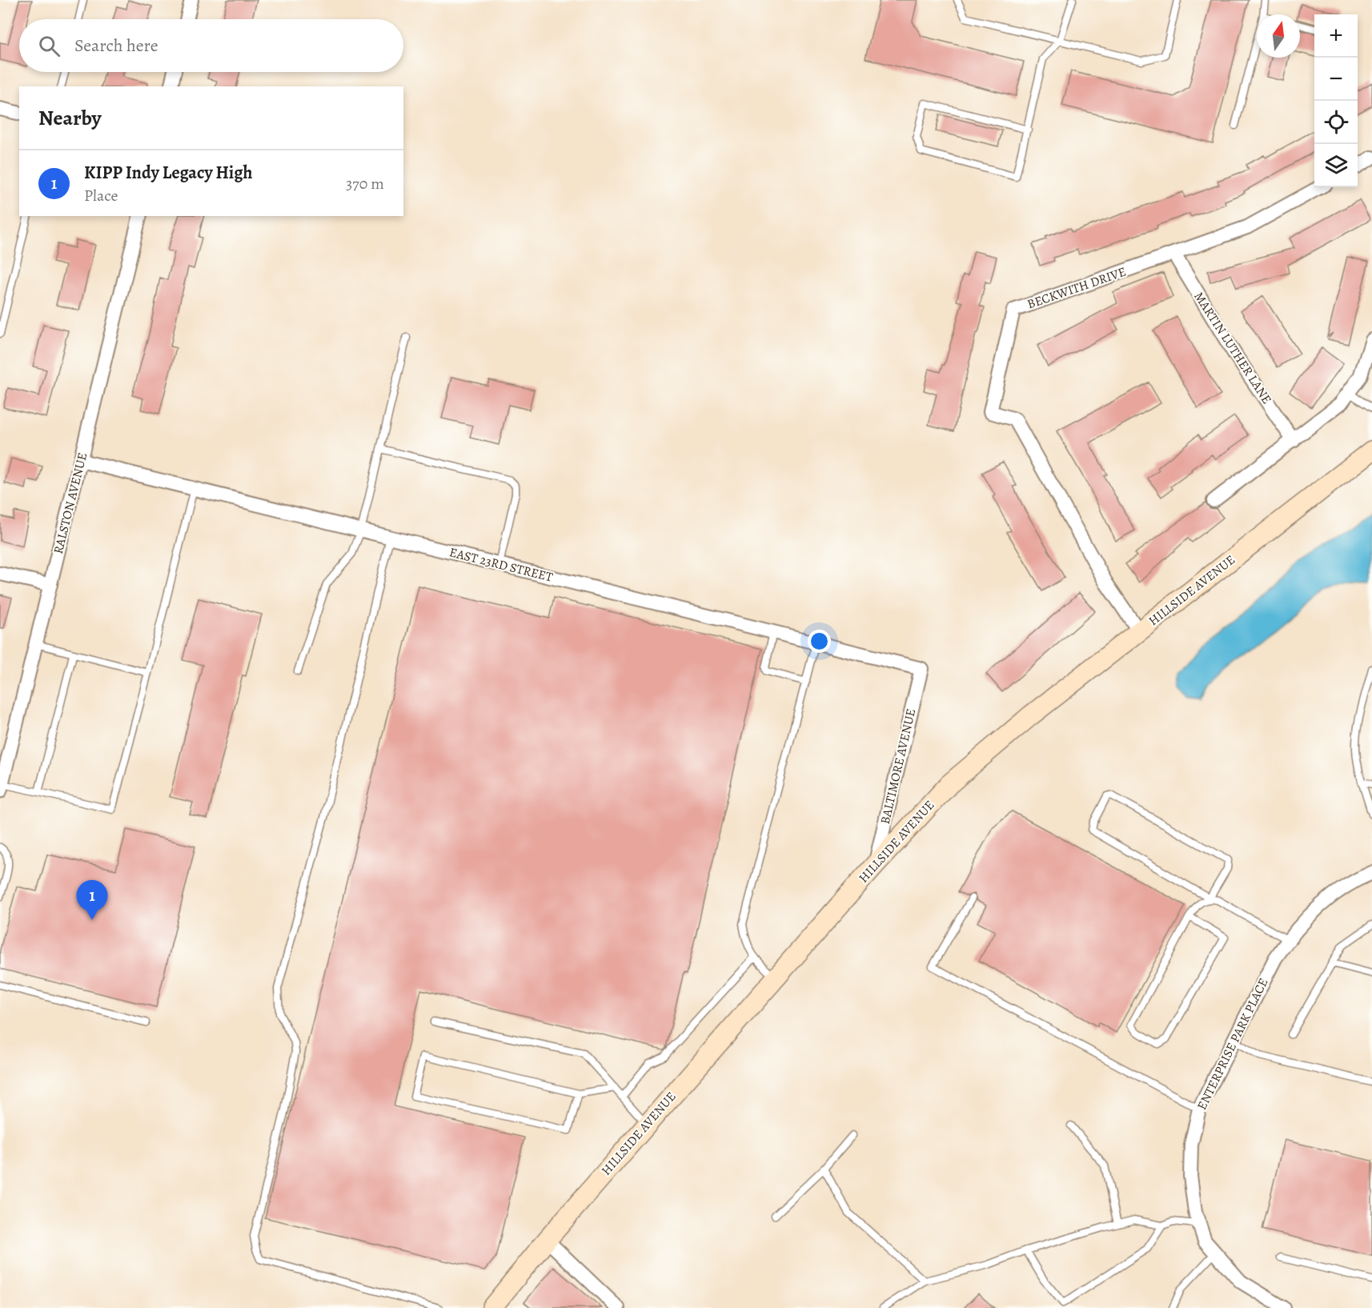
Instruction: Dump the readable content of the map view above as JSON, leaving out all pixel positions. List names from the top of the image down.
{
  "streets": {
    "street": [
      "BECKWITH DRIVE",
      "MARTIN LUTHER LANE",
      "RALSTON AVENUE",
      "EAST 23RD STREET",
      "HILLSIDE AVENUE",
      "BALTIMORE AVENUE",
      "ENTERPRISE PARK PLACE"
    ]
  },
  "crossings": [
    ["BECKWITH DRIVE", "MARTIN LUTHER LANE"],
    ["BECKWITH DRIVE", "HILLSIDE AVENUE"],
    ["RALSTON AVENUE", "EAST 23RD STREET"],
    ["EAST 23RD STREET", "BALTIMORE AVENUE"],
    ["HILLSIDE AVENUE", "BALTIMORE AVENUE"]
  ],
  "north": "top",
  "page": {
    "map_buttons": ["+", "−"],
    "search": "Search here",
    "heading": "Nearby",
    "list": [
      {
        "mark": "1",
        "name": "KIPP Indy Legacy High",
        "note": "Place",
        "value": "370 m"
      }
    ],
    "pins": "1"
  }
}
